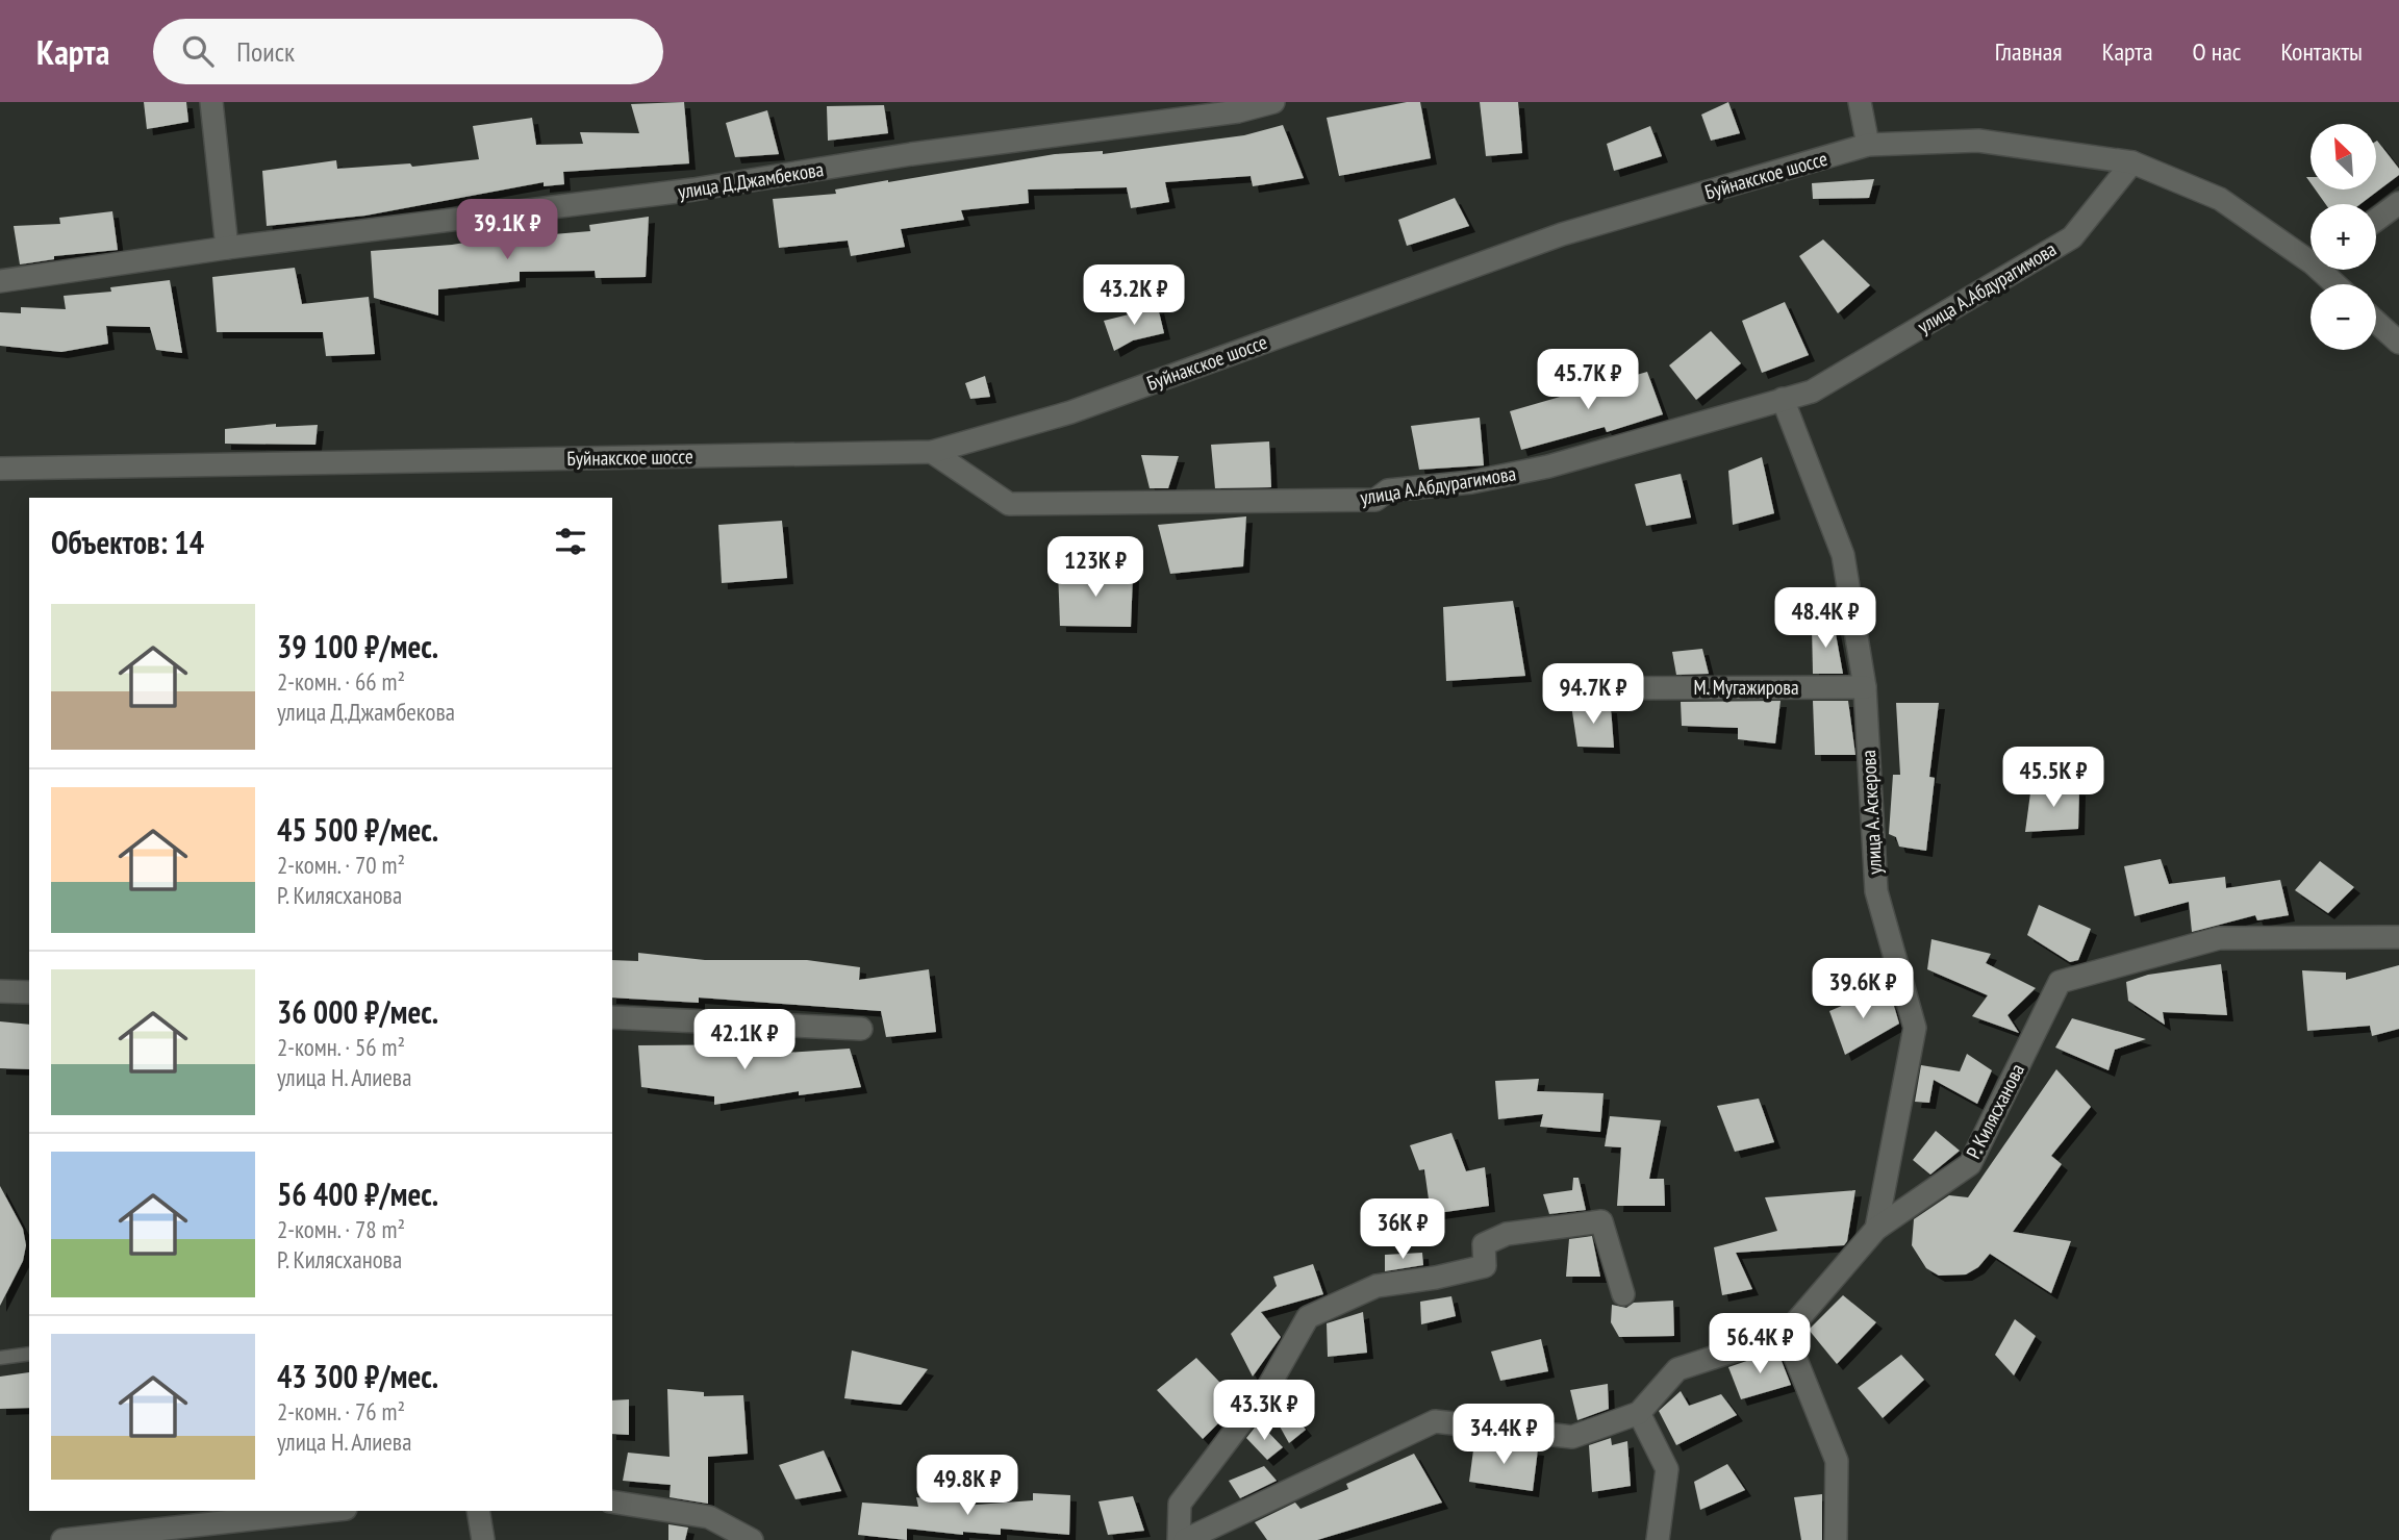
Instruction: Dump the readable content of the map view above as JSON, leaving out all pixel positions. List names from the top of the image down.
{
  "streets": {
    "street": [
      "Буйнакское шоссе",
      "улица Д.Джамбекова",
      "улица А.Абдурагимова",
      "М. Мугажирова",
      "улица А. Аскерова",
      "Р. Килясханова"
    ]
  },
  "crossings": [
    ["Буйнакское шоссе", "улица А.Абдурагимова"],
    ["улица А.Абдурагимова", "улица А. Аскерова"],
    ["М. Мугажирова", "улица А. Аскерова"],
    ["улица А. Аскерова", "Р. Килясханова"]
  ],
  "north": "top left",
  "page": {
    "header": "Карта",
    "search": "Поиск",
    "nav": [
      "Главная",
      "Карта",
      "О нас",
      "Контакты"
    ],
    "map_buttons": ["+", "−"],
    "price": [
      "39.1K ₽",
      "43.2K ₽",
      "45.7K ₽",
      "123K ₽",
      "48.4K ₽",
      "94.7K ₽",
      "45.5K ₽",
      "39.6K ₽",
      "42.1K ₽",
      "36K ₽",
      "56.4K ₽",
      "43.3K ₽",
      "34.4K ₽",
      "49.8K ₽"
    ],
    "heading": "Объектов: 14",
    "list": [
      {
        "name": "39 100 ₽/мес.",
        "note": "2-комн. · 66 m² · улица Д.Джамбекова"
      },
      {
        "name": "45 500 ₽/мес.",
        "note": "2-комн. · 70 m² · Р. Килясханова"
      },
      {
        "name": "36 000 ₽/мес.",
        "note": "2-комн. · 56 m² · улица Н. Алиева"
      },
      {
        "name": "56 400 ₽/мес.",
        "note": "2-комн. · 78 m² · Р. Килясханова"
      },
      {
        "name": "43 300 ₽/мес.",
        "note": "2-комн. · 76 m² · улица Н. Алиева"
      }
    ]
  }
}
